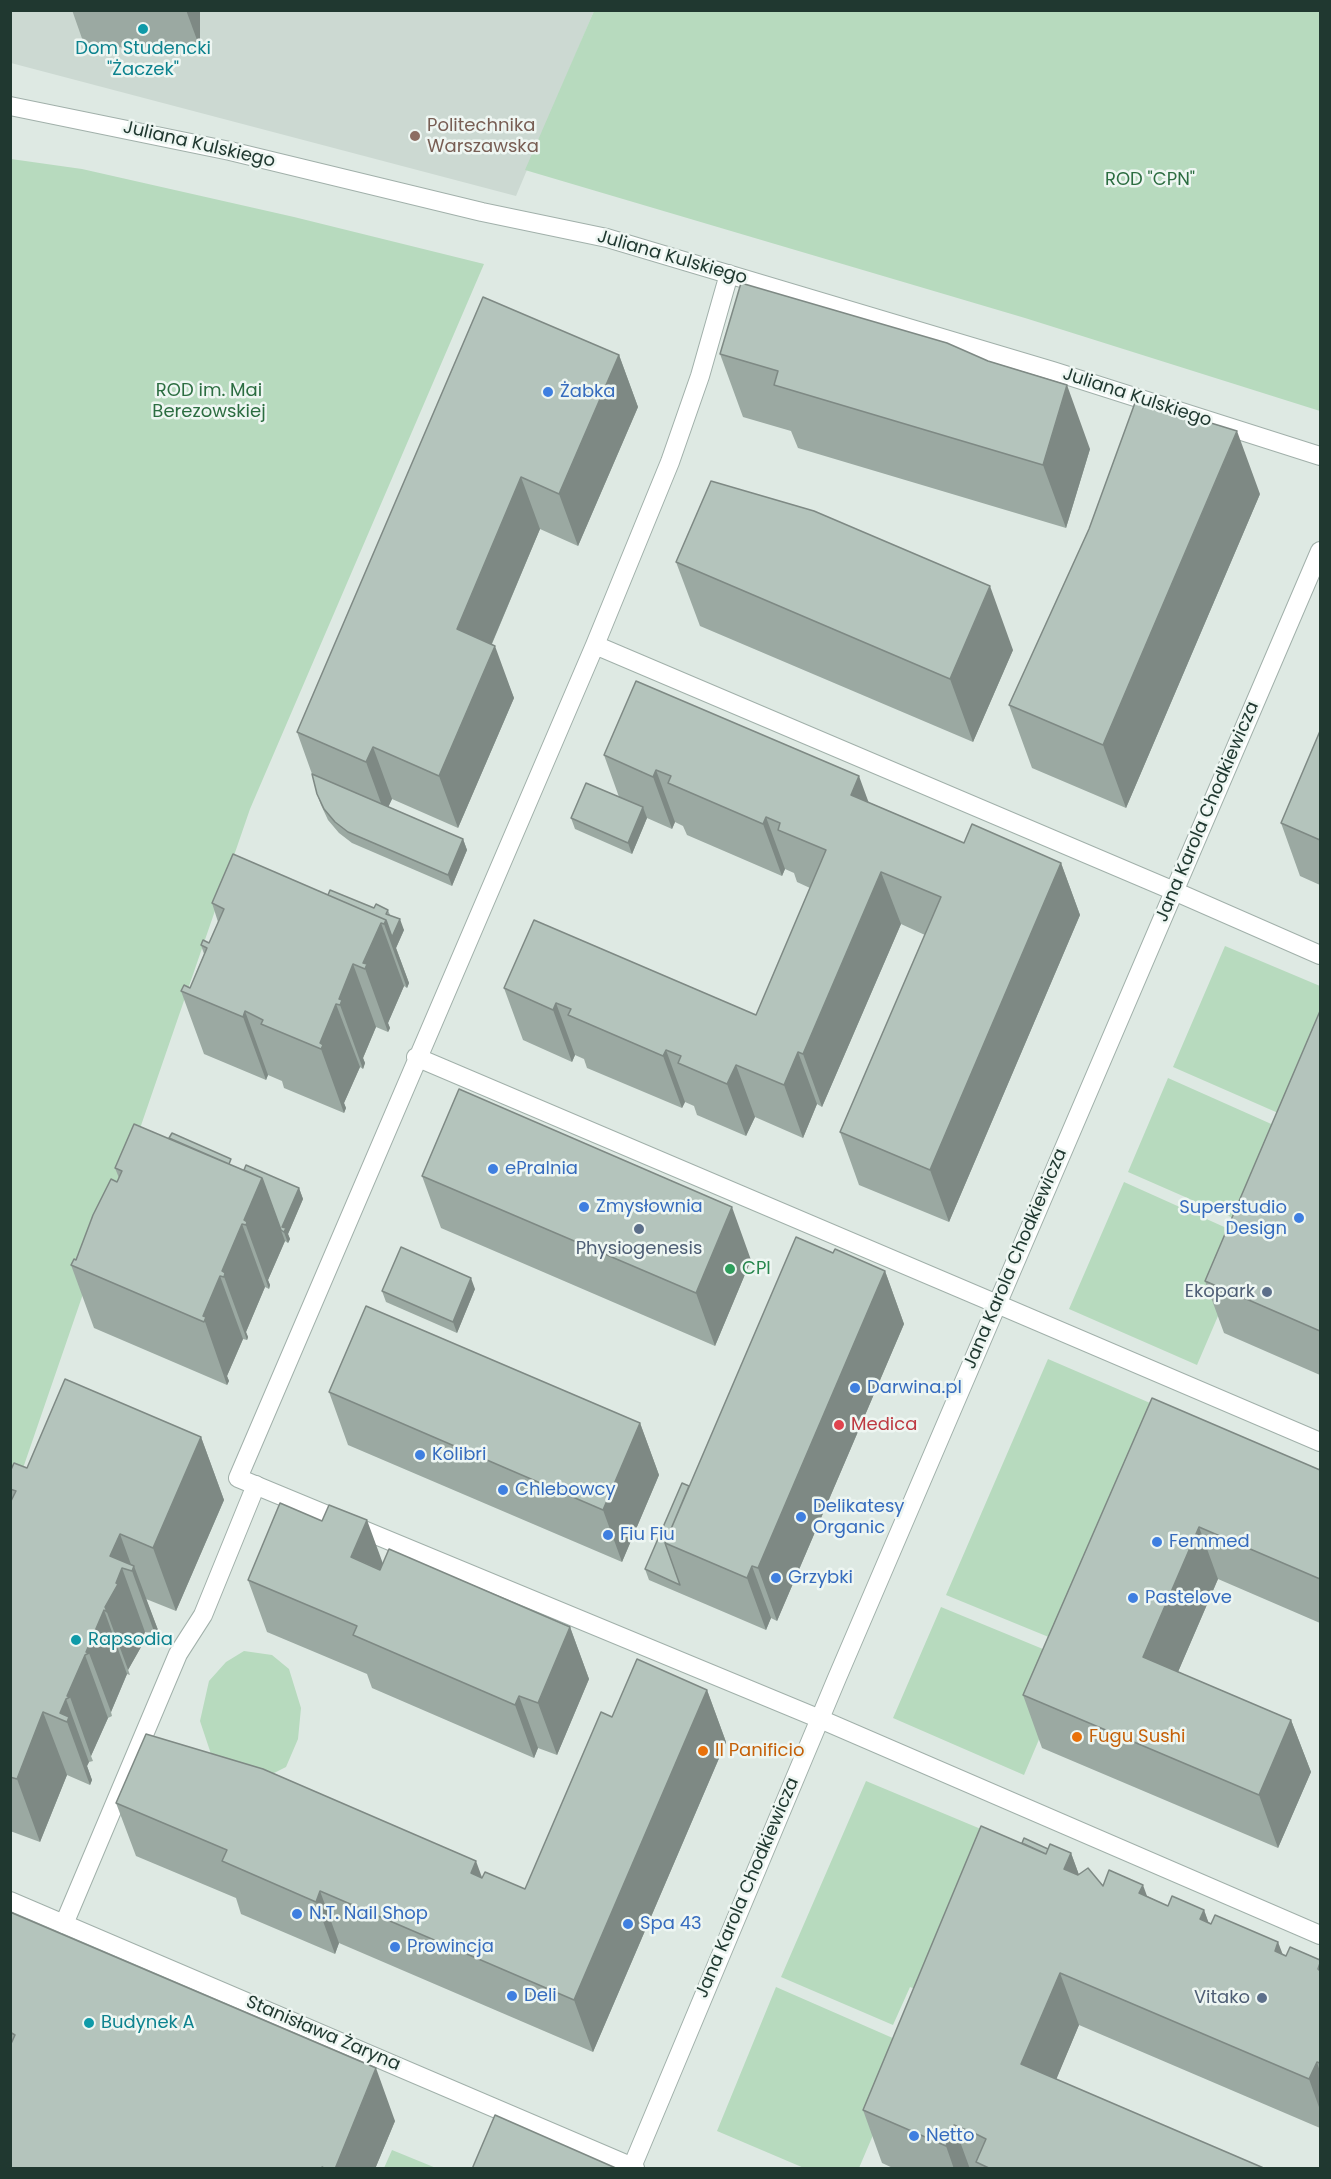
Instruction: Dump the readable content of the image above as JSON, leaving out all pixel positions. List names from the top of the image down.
{
  "streets": {
    "street": ["Juliana Kulskiego", "Jana Karola Chodkiewicza", "Stanisława Żaryna"]
  },
  "crossings": [
    ["Jana Karola Chodkiewicza", "Stanisława Żaryna"]
  ],
  "parks": ["ROD \"CPN\"", "ROD im. Mai Berezowskiej"],
  "places": [
    "Dom Studencki \"Żaczek\"",
    "Politechnika Warszawska",
    "Żabka",
    "ePralnia",
    "Zmysłownia",
    "Superstudio Design",
    "Physiogenesis",
    "CPI",
    "Ekopark",
    "Darwina.pl",
    "Medica",
    "Kolibri",
    "Chlebowcy",
    "Delikatesy Organic",
    "Fiu Fiu",
    "Femmed",
    "Grzybki",
    "Pastelove",
    "Rapsodia",
    "Fugu Sushi",
    "Il Panificio",
    "N.T. Nail Shop",
    "Spa 43",
    "Prowincja",
    "Deli",
    "Vitako",
    "Budynek A",
    "Netto"
  ]
}
